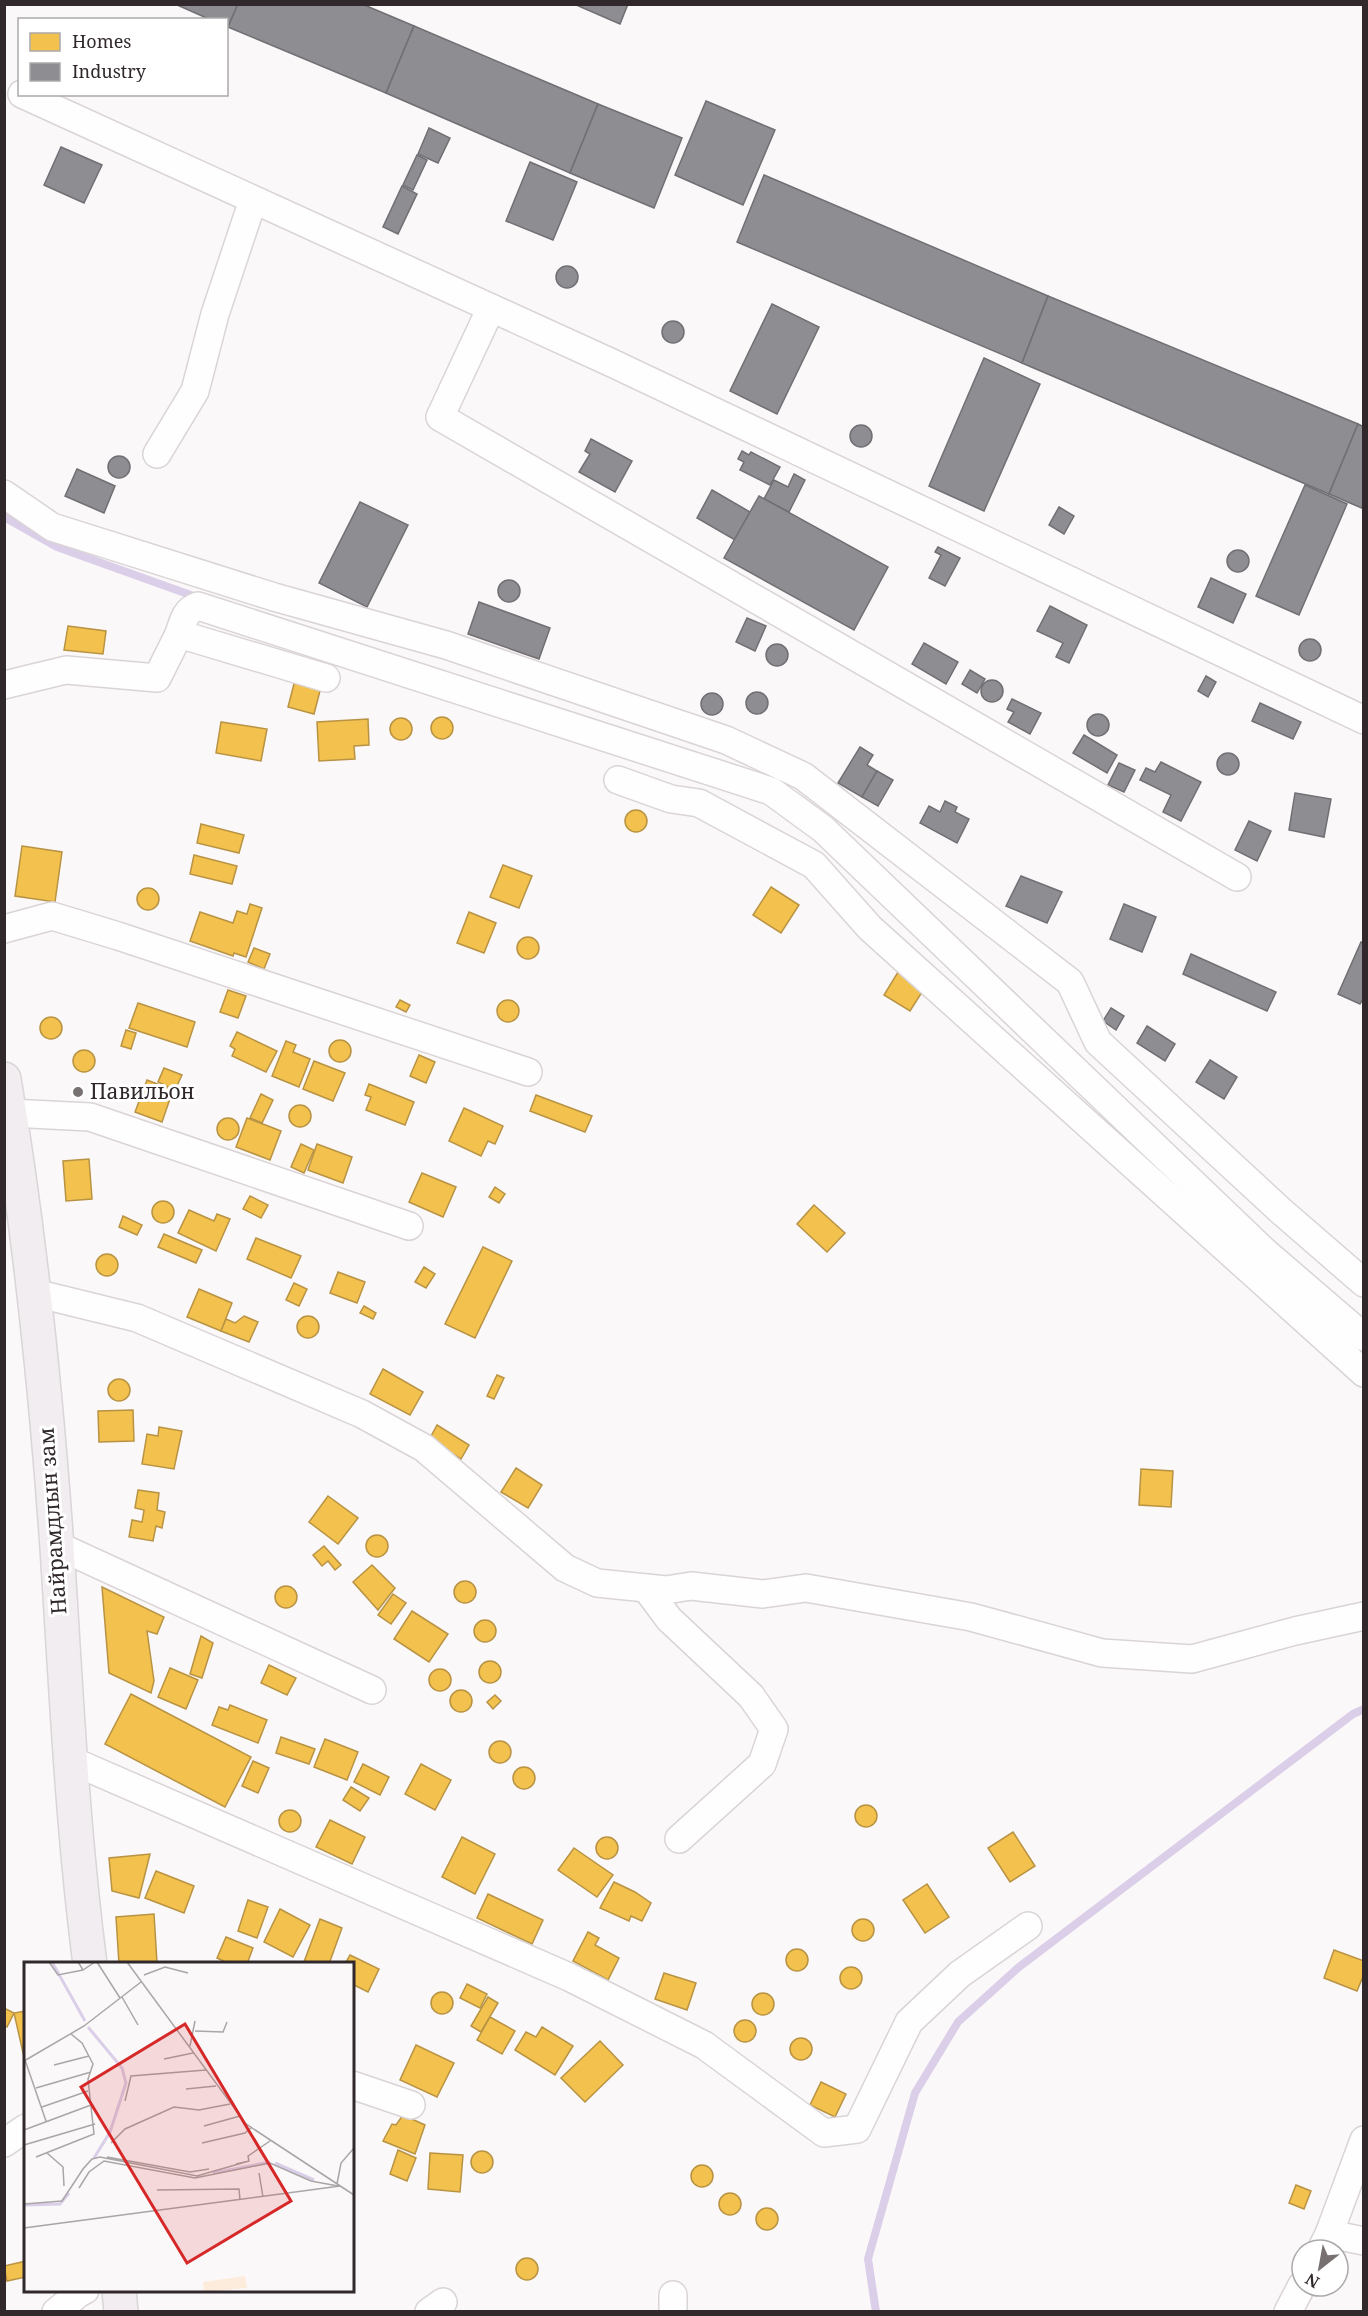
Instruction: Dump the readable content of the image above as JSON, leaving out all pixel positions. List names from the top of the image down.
{
  "streets": {
    "main road": ["Найрамдлын зам"]
  },
  "places": ["Павильон"],
  "legend": ["Homes", "Industry"],
  "north": "bottom left"
}
